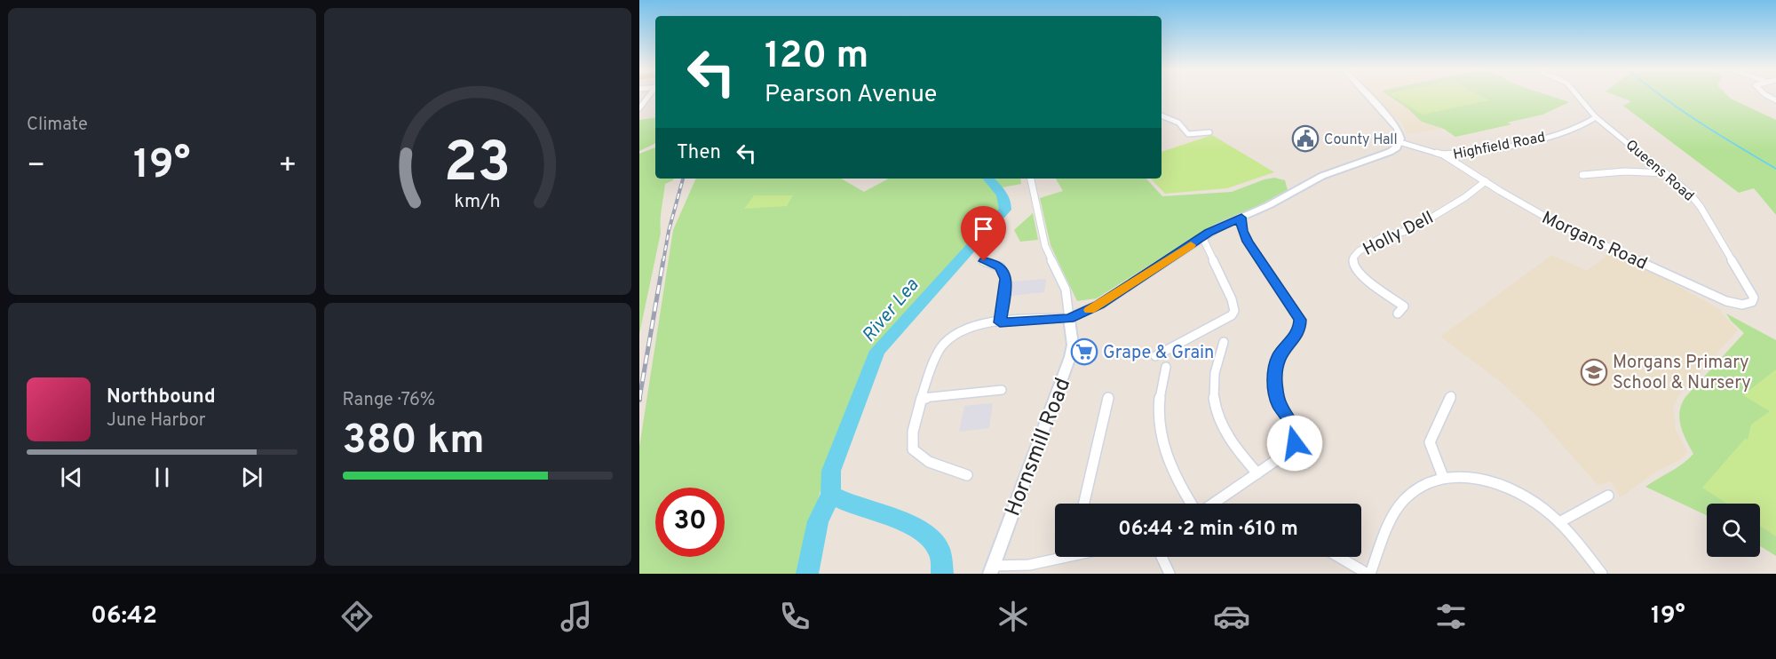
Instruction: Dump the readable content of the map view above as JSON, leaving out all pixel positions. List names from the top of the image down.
{
  "streets": {
    "main road": ["Hornsmill Road"],
    "street": [
      "Highfield Road",
      "Queens Road",
      "Holly Dell",
      "Morgans Road"
    ]
  },
  "crossings": [
    ["Highfield Road", "Queens Road"],
    ["Highfield Road", "Morgans Road"],
    ["Queens Road", "Morgans Road"],
    ["Holly Dell", "Morgans Road"]
  ],
  "water": ["River Lea"],
  "places": {
    "public building": ["County Hall"],
    "supermarket": ["Grape & Grain"],
    "school or university": ["Morgans Primary School & Nursery"]
  },
  "page": {
    "tile": [
      "Climate",
      ["Range · 76%", "380 km"]
    ],
    "turn": ["120 m", "Pearson Avenue"],
    "then": "Then",
    "heat": ["−", "19°", "+"],
    "song": ["Northbound", "June Harbor"],
    "limit": "30",
    "trip": "06:44 · 2 min · 610 m",
    "tabs": ["06:42", "19°"],
    "gauge": ["23", "km/h"]
  }
}
